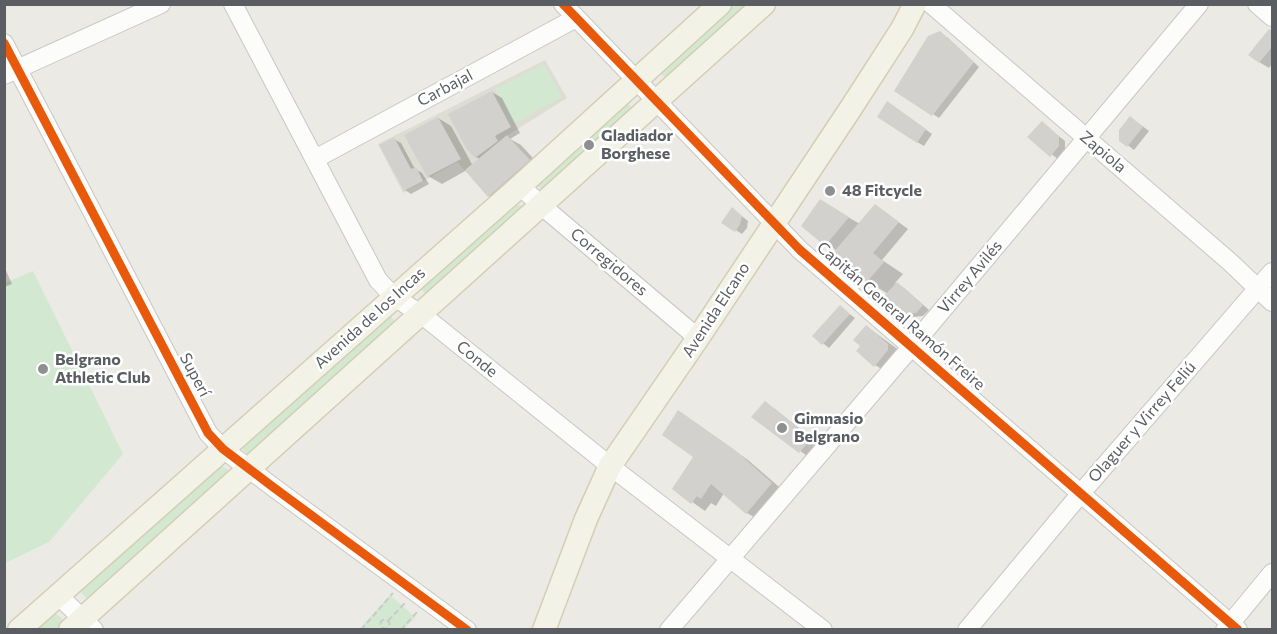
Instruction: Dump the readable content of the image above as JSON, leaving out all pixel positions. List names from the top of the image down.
{
  "streets": {
    "main road": ["Avenida Elcano", "Avenida de los Incas"],
    "street": [
      "Carbajal",
      "Zapiola",
      "Corregidores",
      "Virrey Avilés",
      "Capitán General Ramón Freire",
      "Conde",
      "Superí",
      "Olaguer y Virrey Feliú"
    ]
  },
  "crossings": [
    ["Carbajal", "Capitán General Ramón Freire"],
    ["Carbajal", "Conde"],
    ["Zapiola", "Virrey Avilés"],
    ["Zapiola", "Olaguer y Virrey Feliú"],
    ["Corregidores", "Avenida Elcano"],
    ["Corregidores", "Avenida de los Incas"],
    ["Virrey Avilés", "Capitán General Ramón Freire"],
    ["Virrey Avilés", "Conde"],
    ["Avenida Elcano", "Capitán General Ramón Freire"],
    ["Avenida Elcano", "Conde"],
    ["Capitán General Ramón Freire", "Avenida de los Incas"],
    ["Capitán General Ramón Freire", "Olaguer y Virrey Feliú"],
    ["Avenida de los Incas", "Conde"],
    ["Avenida de los Incas", "Superí"]
  ],
  "places": [
    "Gladiador Borghese",
    "48 Fitcycle",
    "Belgrano Athletic Club",
    "Gimnasio Belgrano"
  ]
}
